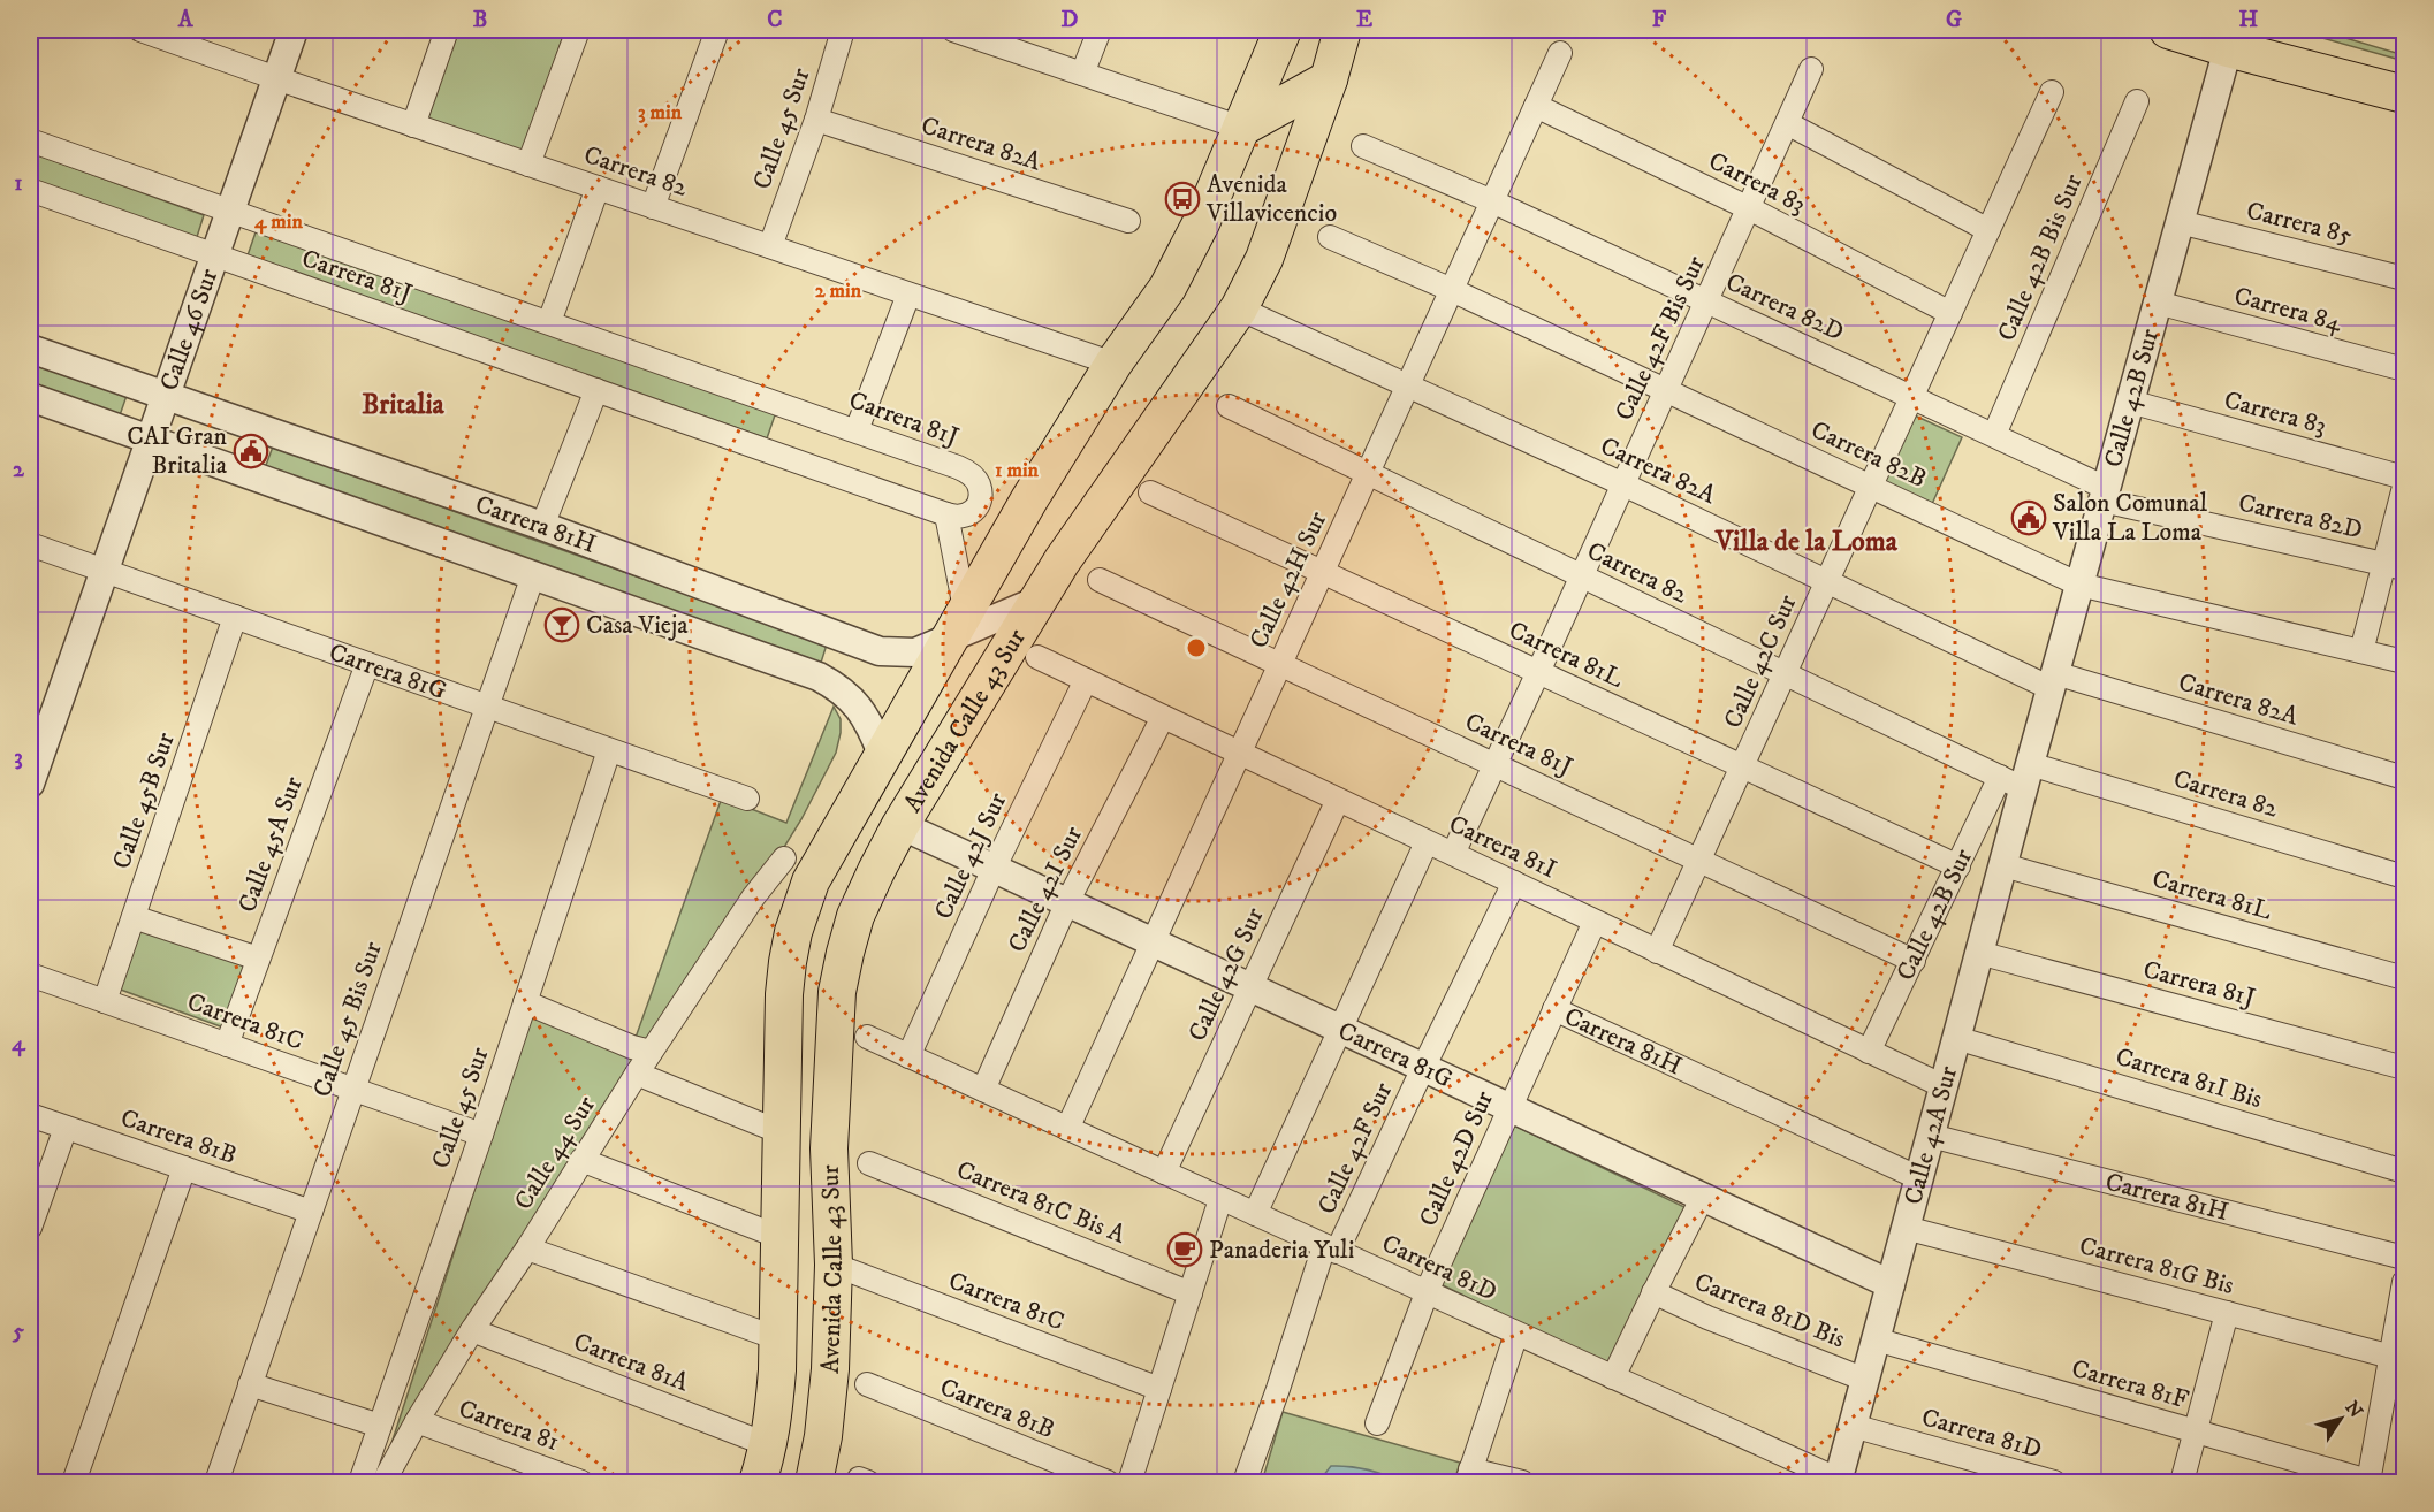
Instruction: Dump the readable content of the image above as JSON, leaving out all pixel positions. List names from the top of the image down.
{
  "streets": {
    "main road": ["Avenida Calle 43 Sur"],
    "street": [
      "Calle 45 Sur",
      "Carrera 82A",
      "Carrera 82",
      "Carrera 83",
      "Carrera 85",
      "Calle 42B Bis Sur",
      "Carrera 81J",
      "Carrera 82D",
      "Carrera 84",
      "Calle 46 Sur",
      "Calle 42F Bis Sur",
      "Calle 42B Sur",
      "Carrera 82B",
      "Carrera 81H",
      "Calle 42H Sur",
      "Carrera 81L",
      "Calle 42C Sur",
      "Carrera 81G",
      "Calle 45B Sur",
      "Calle 45A Sur",
      "Carrera 81I",
      "Calle 42J Sur",
      "Calle 42I Sur",
      "Calle 42G Sur",
      "Calle 45 Bis Sur",
      "Carrera 81C",
      "Carrera 81I Bis",
      "Calle 42A Sur",
      "Carrera 81B",
      "Calle 42F Sur",
      "Calle 44 Sur",
      "Calle 42D Sur",
      "Carrera 81C Bis A",
      "Carrera 81G Bis",
      "Carrera 81D",
      "Carrera 81D Bis",
      "Carrera 81A",
      "Carrera 81F",
      "Carrera 81"
    ]
  },
  "crossings": [
    ["Calle 45 Sur", "Carrera 82A"],
    ["Calle 45 Sur", "Carrera 82"],
    ["Calle 45 Sur", "Carrera 81G"],
    ["Calle 45 Sur", "Carrera 81C"],
    ["Carrera 82A", "Calle 42F Bis Sur"],
    ["Carrera 82A", "Calle 42B Sur"],
    ["Carrera 82A", "Calle 42H Sur"],
    ["Carrera 82A", "Calle 42C Sur"],
    ["Carrera 82A", "Avenida Calle 43 Sur"],
    ["Carrera 82", "Calle 46 Sur"],
    ["Carrera 82", "Calle 42F Bis Sur"],
    ["Carrera 82", "Calle 42B Sur"],
    ["Carrera 82", "Calle 42H Sur"],
    ["Carrera 82", "Calle 42C Sur"],
    ["Carrera 82", "Avenida Calle 43 Sur"],
    ["Carrera 82", "Calle 42A Sur"],
    ["Carrera 83", "Calle 42F Bis Sur"],
    ["Carrera 83", "Calle 42B Sur"],
    ["Carrera 83", "Calle 42H Sur"],
    ["Carrera 83", "Calle 42C Sur"],
    ["Carrera 85", "Calle 42B Sur"],
    ["Calle 42B Bis Sur", "Carrera 82D"],
    ["Carrera 81J", "Calle 46 Sur"],
    ["Carrera 81J", "Calle 42F Bis Sur"],
    ["Carrera 81J", "Calle 42B Sur"],
    ["Carrera 81J", "Calle 42H Sur"],
    ["Carrera 81J", "Calle 42C Sur"],
    ["Carrera 81J", "Calle 42A Sur"],
    ["Carrera 82D", "Calle 42F Bis Sur"],
    ["Carrera 82D", "Calle 42B Sur"],
    ["Carrera 82D", "Calle 42H Sur"],
    ["Carrera 82D", "Calle 42C Sur"],
    ["Carrera 84", "Calle 42B Sur"],
    ["Calle 46 Sur", "Carrera 81H"],
    ["Calle 46 Sur", "Carrera 81G"],
    ["Calle 42F Bis Sur", "Carrera 82B"],
    ["Calle 42F Bis Sur", "Carrera 81L"],
    ["Calle 42F Bis Sur", "Carrera 81I"],
    ["Calle 42B Sur", "Carrera 82B"],
    ["Calle 42B Sur", "Carrera 81L"],
    ["Calle 42B Sur", "Carrera 81I"],
    ["Calle 42B Sur", "Calle 42A Sur"],
    ["Carrera 82B", "Calle 42H Sur"],
    ["Carrera 82B", "Calle 42C Sur"],
    ["Carrera 81H", "Avenida Calle 43 Sur"],
    ["Carrera 81H", "Calle 45 Bis Sur"],
    ["Carrera 81H", "Calle 42A Sur"],
    ["Carrera 81H", "Calle 42D Sur"],
    ["Calle 42H Sur", "Carrera 81L"],
    ["Calle 42H Sur", "Carrera 81G"],
    ["Calle 42H Sur", "Carrera 81I"],
    ["Calle 42H Sur", "Carrera 81D"],
    ["Carrera 81L", "Calle 42C Sur"],
    ["Carrera 81L", "Calle 42A Sur"],
    ["Calle 42C Sur", "Carrera 81I"],
    ["Carrera 81G", "Avenida Calle 43 Sur"],
    ["Carrera 81G", "Calle 45B Sur"],
    ["Carrera 81G", "Calle 45A Sur"],
    ["Carrera 81G", "Calle 42J Sur"],
    ["Carrera 81G", "Calle 42I Sur"],
    ["Carrera 81G", "Calle 42G Sur"],
    ["Carrera 81G", "Calle 45 Bis Sur"],
    ["Carrera 81G", "Calle 42A Sur"],
    ["Carrera 81G", "Calle 42F Sur"],
    ["Carrera 81G", "Calle 42D Sur"],
    ["Avenida Calle 43 Sur", "Carrera 81C"],
    ["Avenida Calle 43 Sur", "Carrera 81A"],
    ["Calle 45B Sur", "Carrera 81C"],
    ["Calle 45A Sur", "Carrera 81C"],
    ["Carrera 81I", "Calle 42J Sur"],
    ["Carrera 81I", "Calle 42I Sur"],
    ["Carrera 81I", "Calle 42G Sur"],
    ["Carrera 81I", "Calle 42A Sur"],
    ["Carrera 81I", "Calle 42F Sur"],
    ["Carrera 81I", "Calle 42D Sur"],
    ["Calle 42J Sur", "Carrera 81D"],
    ["Calle 42I Sur", "Carrera 81D"],
    ["Calle 42G Sur", "Carrera 81D"],
    ["Calle 45 Bis Sur", "Carrera 81C"],
    ["Calle 45 Bis Sur", "Carrera 81B"],
    ["Carrera 81I Bis", "Calle 42A Sur"],
    ["Calle 42A Sur", "Carrera 81G Bis"],
    ["Calle 42A Sur", "Carrera 81D"],
    ["Calle 42A Sur", "Carrera 81D Bis"],
    ["Calle 42A Sur", "Carrera 81F"],
    ["Calle 42F Sur", "Carrera 81D"],
    ["Calle 44 Sur", "Carrera 81A"],
    ["Calle 44 Sur", "Carrera 81"],
    ["Calle 42D Sur", "Carrera 81D"]
  ],
  "districts": ["Britalia", "Villa de la Loma"],
  "places": {
    "bus stop": ["Avenida Villavicencio"],
    "public building": ["CAI Gran Britalia", "Salon Comunal Villa La Loma"],
    "bar": ["Casa Vieja"],
    "cafe": ["Panaderia Yuli"]
  },
  "north": "top right",
  "grid": {
    "columns": [
      "A",
      "B",
      "C",
      "D",
      "E",
      "F",
      "G",
      "H"
    ],
    "rows": [
      "1",
      "2",
      "3",
      "4",
      "5"
    ]
  },
  "rings": [
    "3 min",
    "4 min",
    "2 min",
    "1 min"
  ]
}
